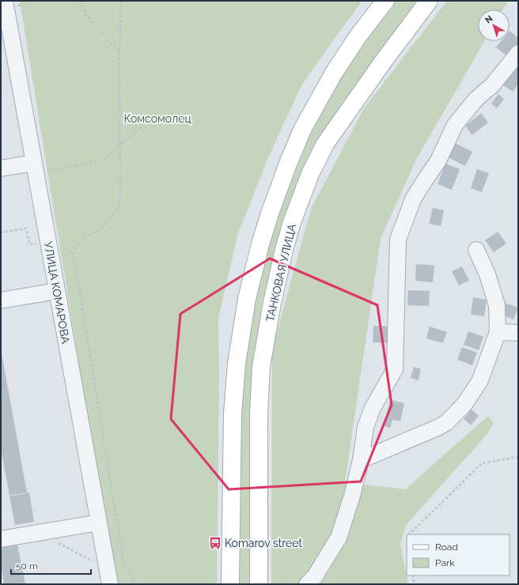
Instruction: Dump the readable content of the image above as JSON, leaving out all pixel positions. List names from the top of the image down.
{
  "streets": {
    "main road": ["ТАНКОВАЯ УЛИЦА"],
    "street": ["УЛИЦА КОМАРОВА"]
  },
  "parks": ["Комсомолец"],
  "places": {
    "bus stop": ["Komarov street"]
  },
  "legend": ["Road", "Park"],
  "scale_bar": "50 m",
  "north": "top left"
}
